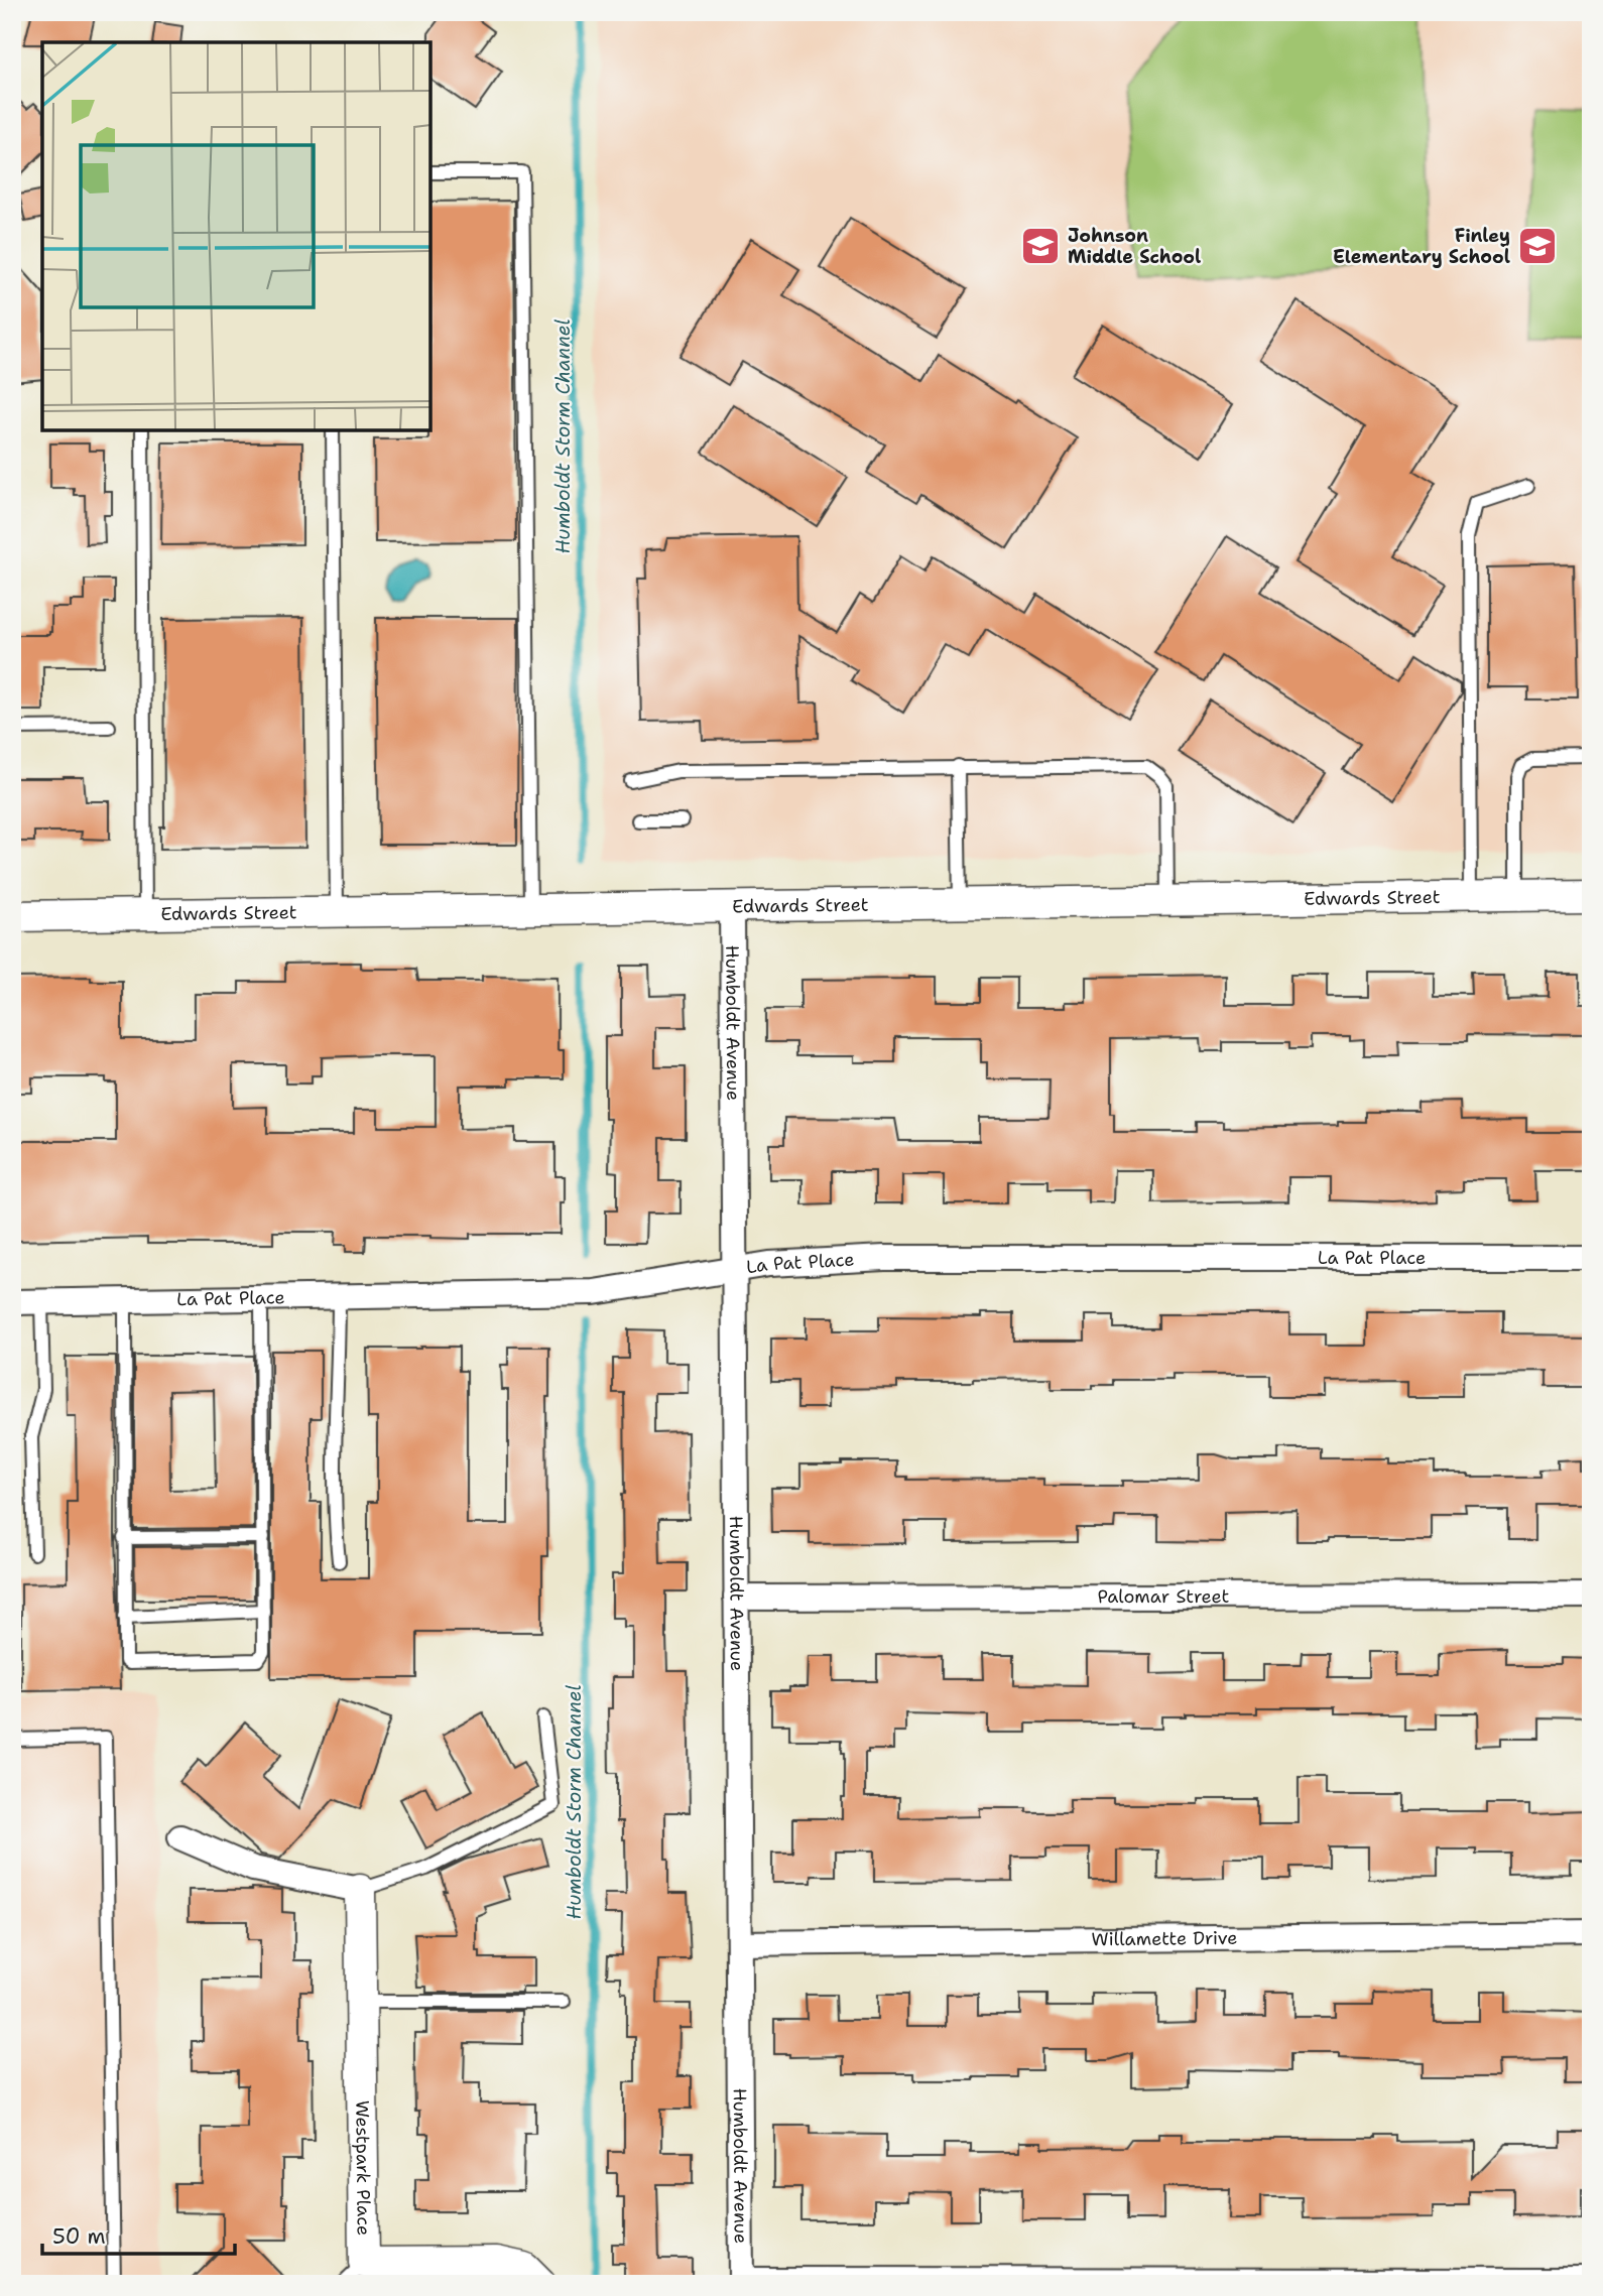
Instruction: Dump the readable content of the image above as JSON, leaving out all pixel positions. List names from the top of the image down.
{
  "streets": {
    "street": [
      "Edwards Street",
      "Humboldt Avenue",
      "La Pat Place",
      "Palomar Street",
      "Willamette Drive",
      "Westpark Place"
    ]
  },
  "crossings": [
    ["Edwards Street", "Humboldt Avenue"],
    ["Humboldt Avenue", "La Pat Place"],
    ["Humboldt Avenue", "Palomar Street"],
    ["Humboldt Avenue", "Willamette Drive"]
  ],
  "water": ["Humboldt Storm Channel"],
  "places": {
    "school or university": ["Johnson Middle School", "Finley Elementary School"]
  },
  "scale_bar": "50 m"
}
